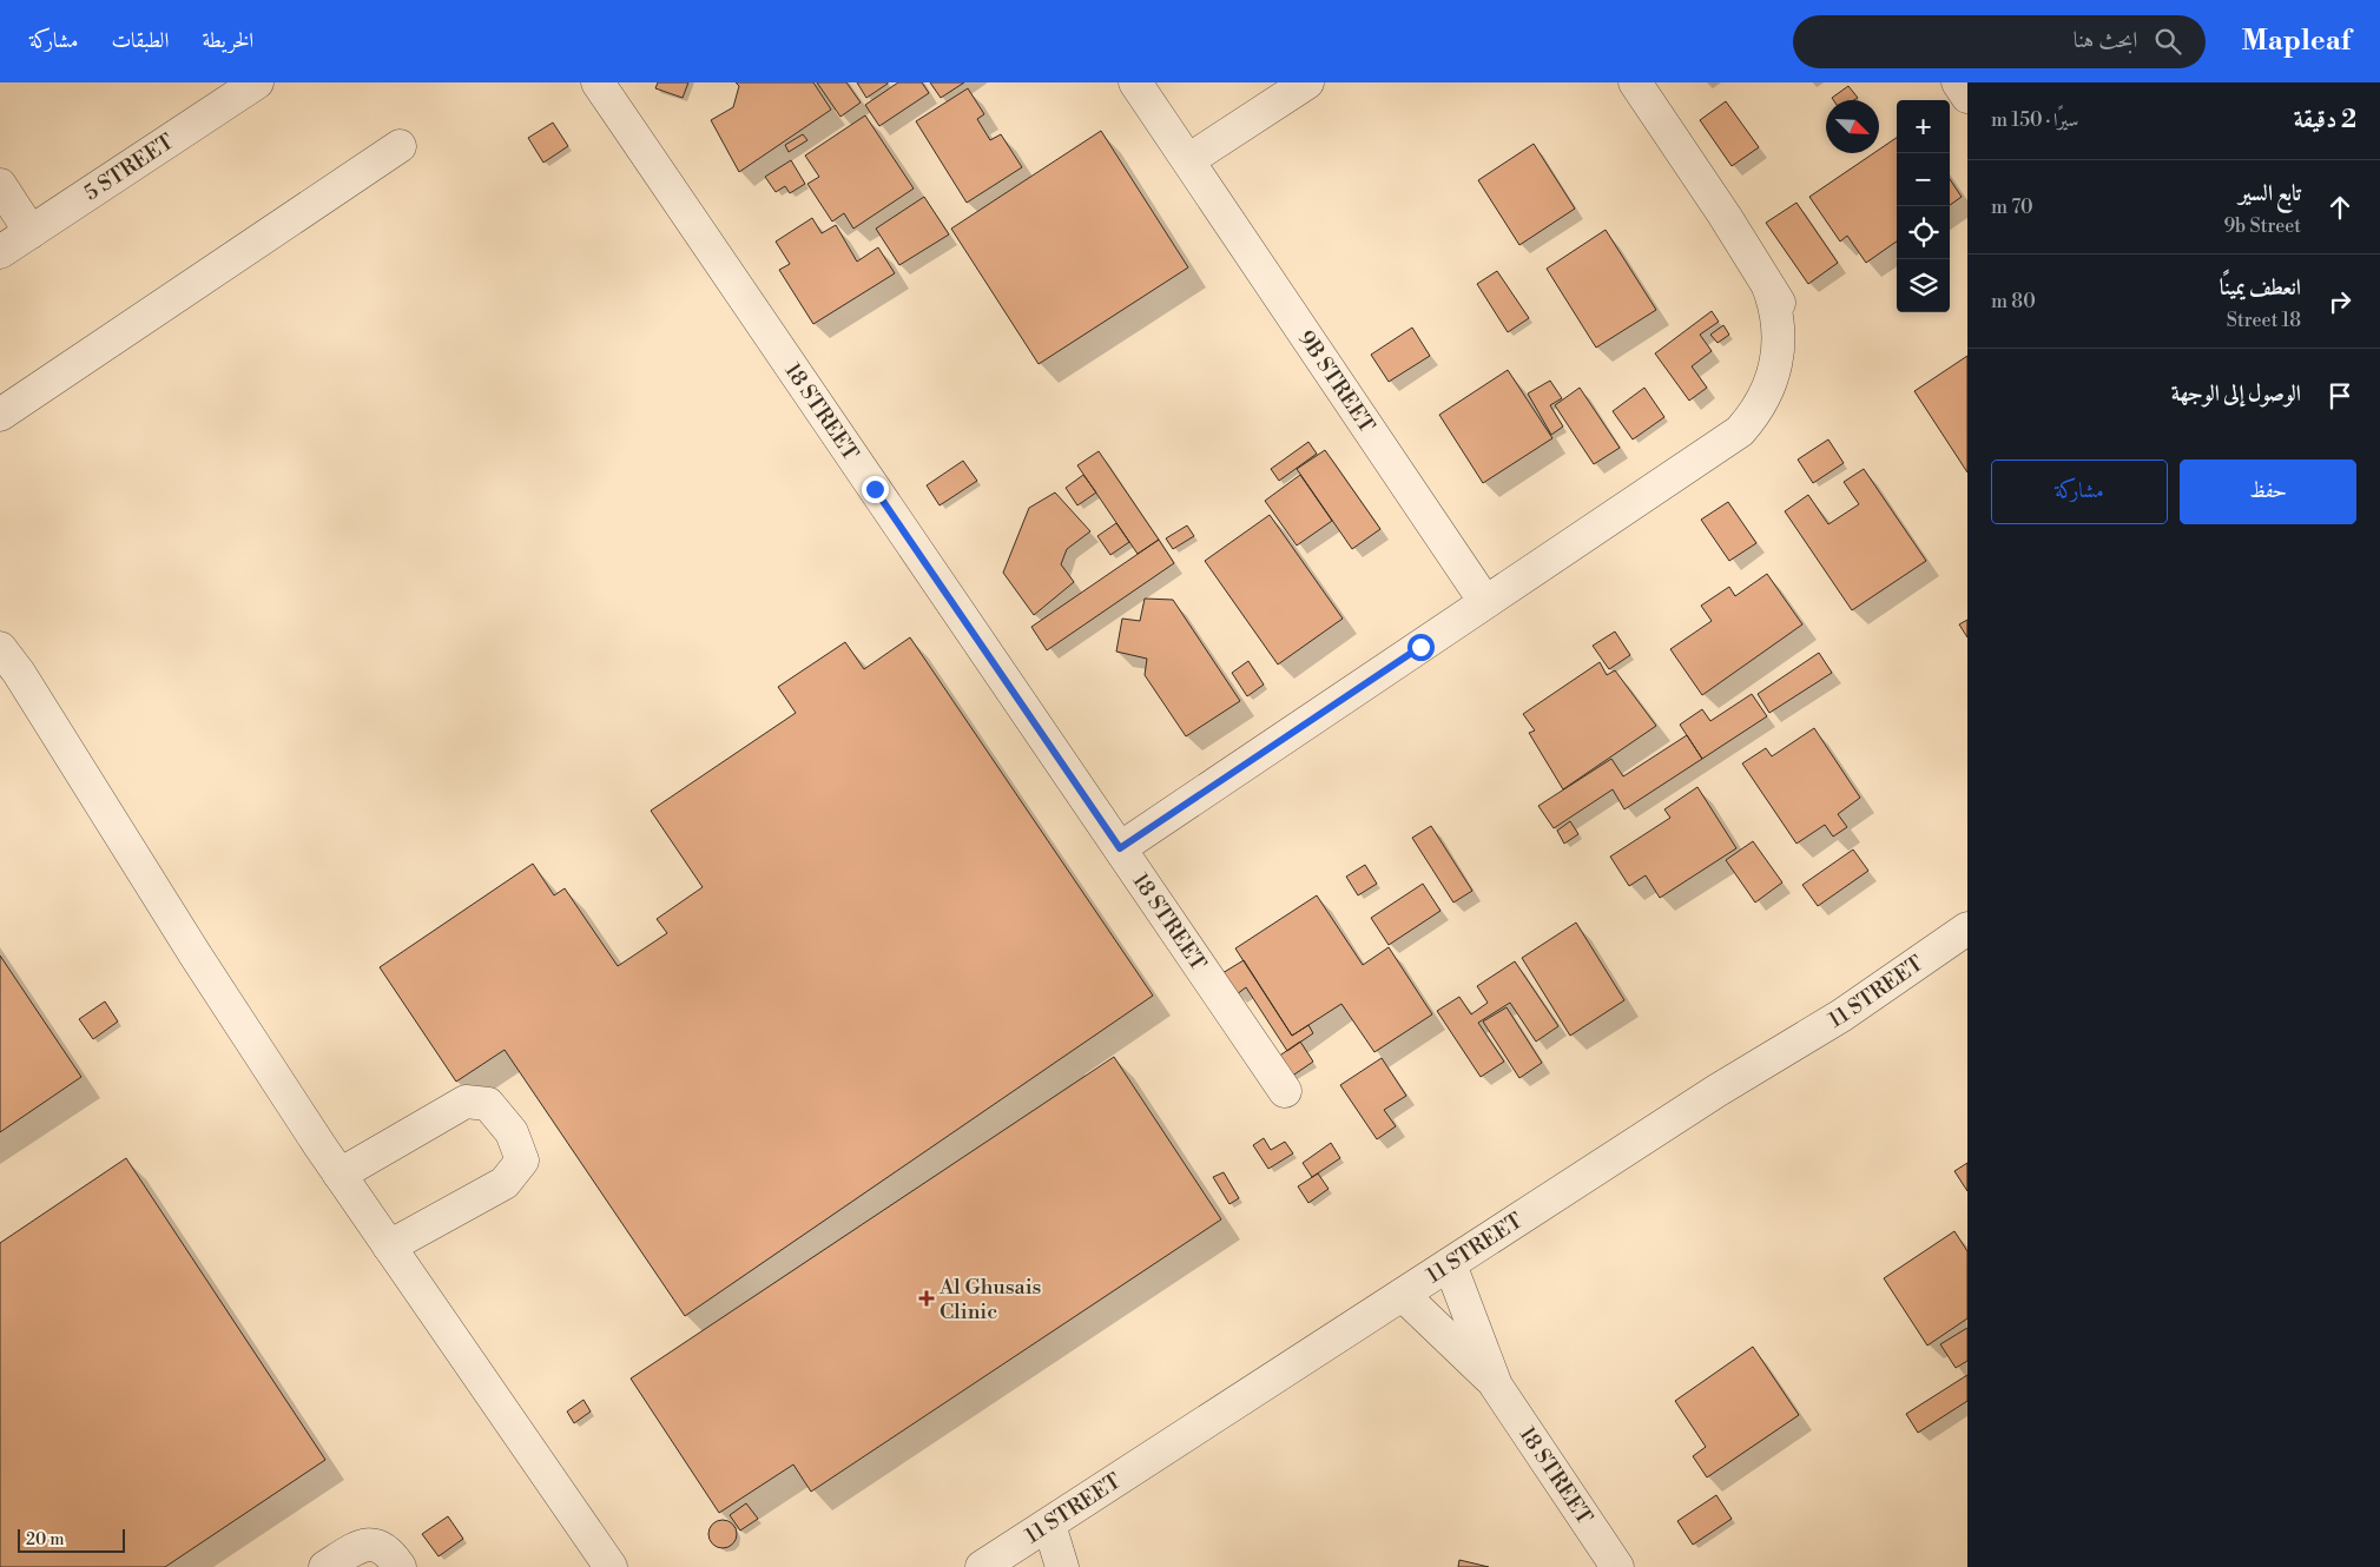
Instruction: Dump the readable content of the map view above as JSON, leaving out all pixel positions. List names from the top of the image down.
{
  "streets": {
    "street": [
      "5 STREET",
      "9B STREET",
      "18 STREET",
      "11 STREET"
    ]
  },
  "crossings": [
    ["18 STREET", "11 STREET"]
  ],
  "places": {
    "health": ["Al Ghusais Clinic"]
  },
  "scale_bar": "20 m",
  "north": "bottom right",
  "page": {
    "header": "Mapleaf",
    "search": "ابحث هنا",
    "nav": ["الخريطة", "الطبقات", "مشاركة"],
    "heading": ["2 دقيقة", "سيرًا · 150 m"],
    "map_buttons": ["+", "−"],
    "list": [
      ["تابع السير", "9b Street", "70 m"],
      ["انعطف يمينًا", "18 Street", "80 m"],
      "الوصول إلى الوجهة"
    ],
    "buttons": ["حفظ", "مشاركة"],
    "scale": "20 m"
  }
}
